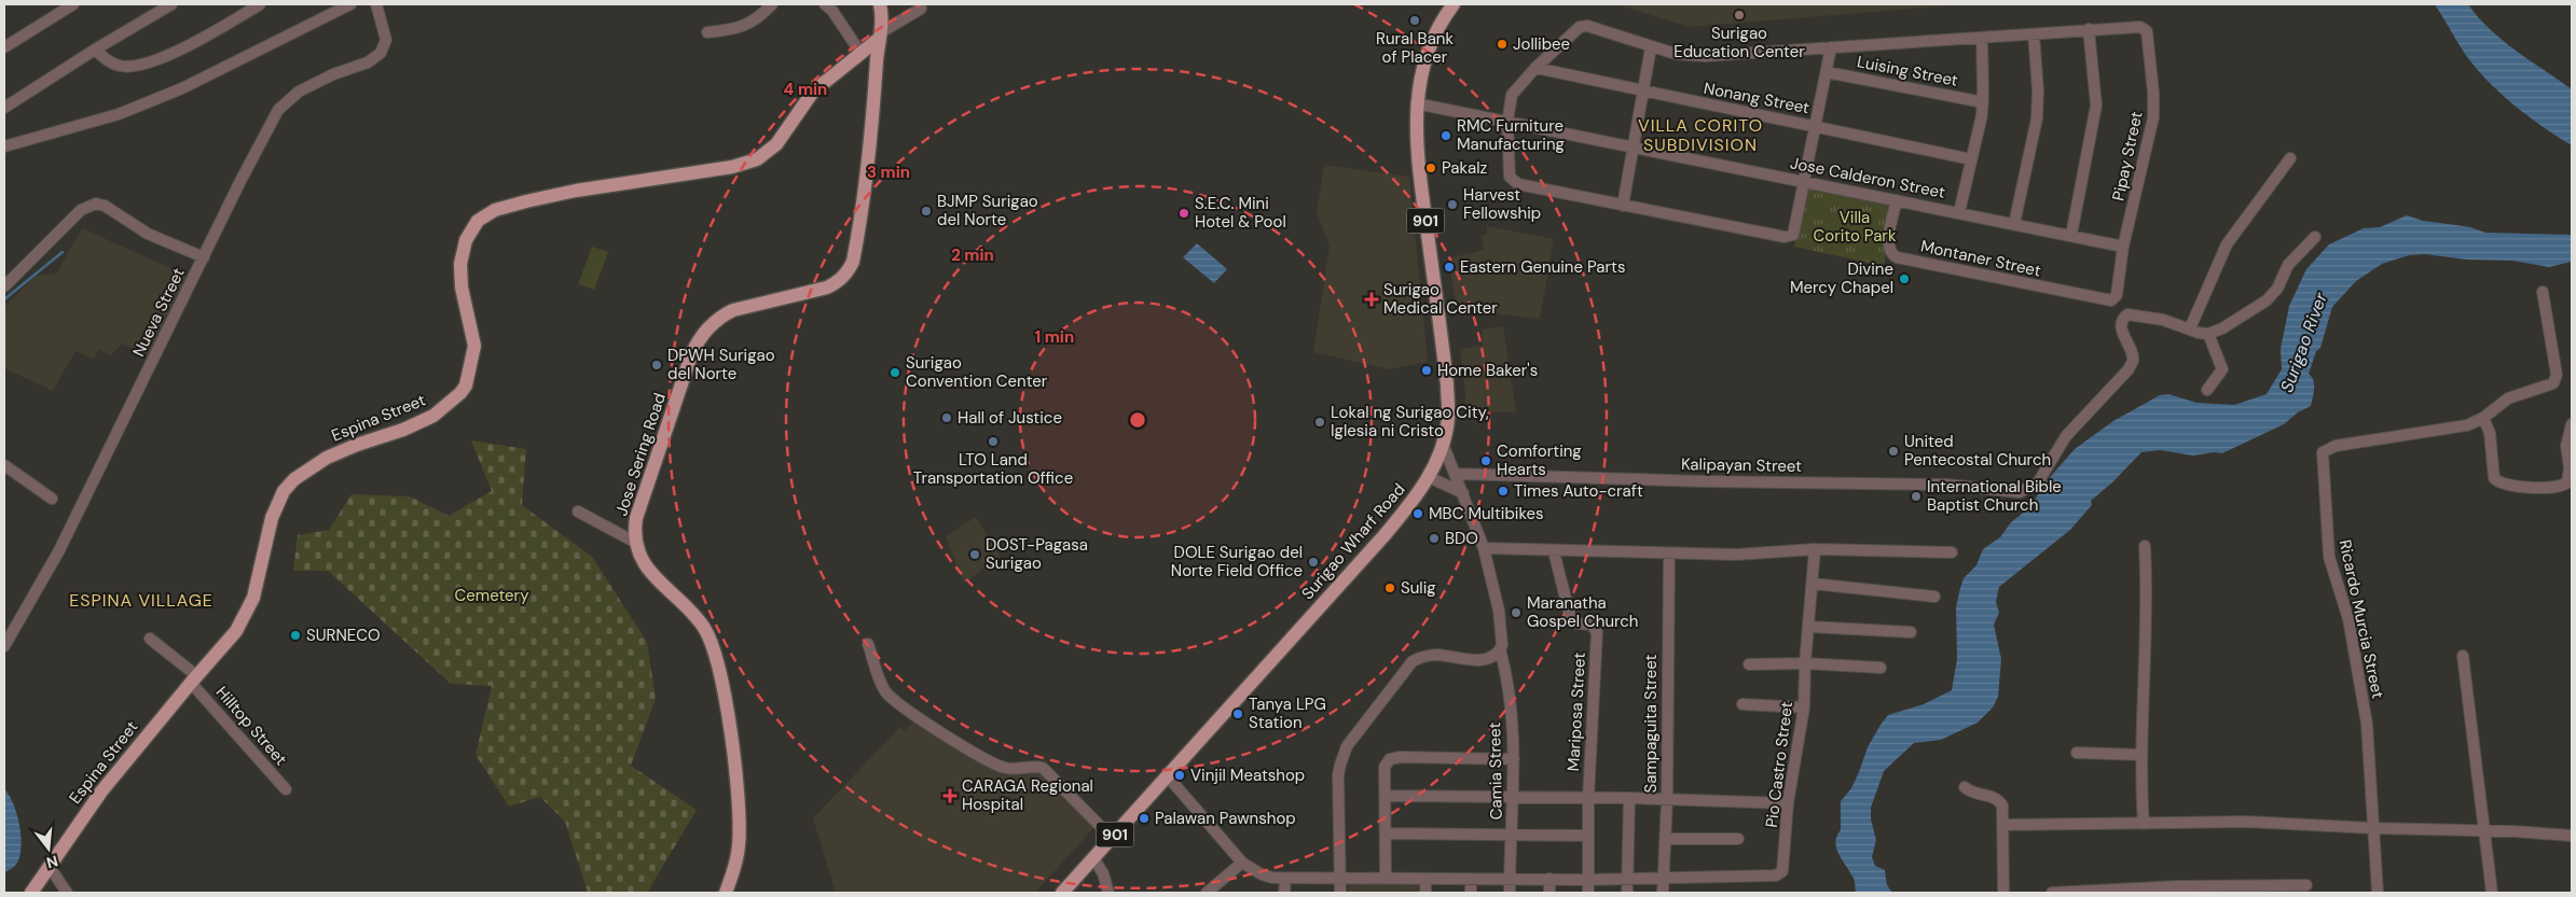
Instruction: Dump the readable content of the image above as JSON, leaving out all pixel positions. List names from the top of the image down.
{
  "streets": {
    "main road": [
      "901",
      "Espina Street",
      "Jose Sering Road",
      "Surigao Wharf Road"
    ],
    "street": [
      "Luising Street",
      "Nonang Street",
      "Pipay Street",
      "Jose Calderon Street",
      "Montaner Street",
      "Nueva Street",
      "Kalipayan Street",
      "Ricardo Murcia Street",
      "Mariposa Street",
      "Sampaguita Street",
      "Hilltop Street",
      "Pio Castro Street",
      "Camia Street"
    ]
  },
  "crossings": [
    ["Pipay Street", "Jose Calderon Street"],
    ["Pipay Street", "Montaner Street"],
    ["Jose Calderon Street", "Montaner Street"],
    ["Jose Calderon Street", "Surigao Wharf Road"],
    ["Espina Street", "Jose Sering Road"],
    ["Espina Street", "Hilltop Street"],
    ["Kalipayan Street", "Camia Street"],
    ["Surigao Wharf Road", "Camia Street"],
    ["Mariposa Street", "Pio Castro Street"],
    ["Sampaguita Street", "Pio Castro Street"],
    ["Pio Castro Street", "Camia Street"]
  ],
  "districts": ["VILLA CORITO SUBDIVISION", "ESPINA VILLAGE"],
  "water": ["Surigao River"],
  "parks": ["Villa Corito Park", "Cemetery"],
  "places": {
    "other": [
      "Surigao Education Center",
      "Rural Bank of Placer",
      "Jollibee",
      "RMC Furniture Manufacturing",
      "Pakalz",
      "Harvest Fellowship",
      "BJMP Surigao del Norte",
      "S.E.C. Mini Hotel & Pool",
      "Eastern Genuine Parts",
      "Divine Mercy Chapel",
      "DPWH Surigao del Norte",
      "Home Baker's",
      "Surigao Convention Center",
      "Hall of Justice",
      "Lokal ng Surigao City, Iglesia ni Cristo",
      "LTO Land Transportation Office",
      "United Pentecostal Church",
      "Comforting Hearts",
      "Times Auto-craft",
      "International Bible Baptist Church",
      "MBC Multibikes",
      "BDO",
      "DOST-Pagasa Surigao",
      "DOLE Surigao del Norte Field Office",
      "Sulig",
      "Maranatha Gospel Church",
      "SURNECO",
      "Tanya LPG Station",
      "Vinjil Meatshop",
      "Palawan Pawnshop"
    ],
    "health": ["Surigao Medical Center", "CARAGA Regional Hospital"]
  },
  "north": "bottom",
  "rings": [
    "4 min",
    "3 min",
    "2 min",
    "1 min"
  ]
}
